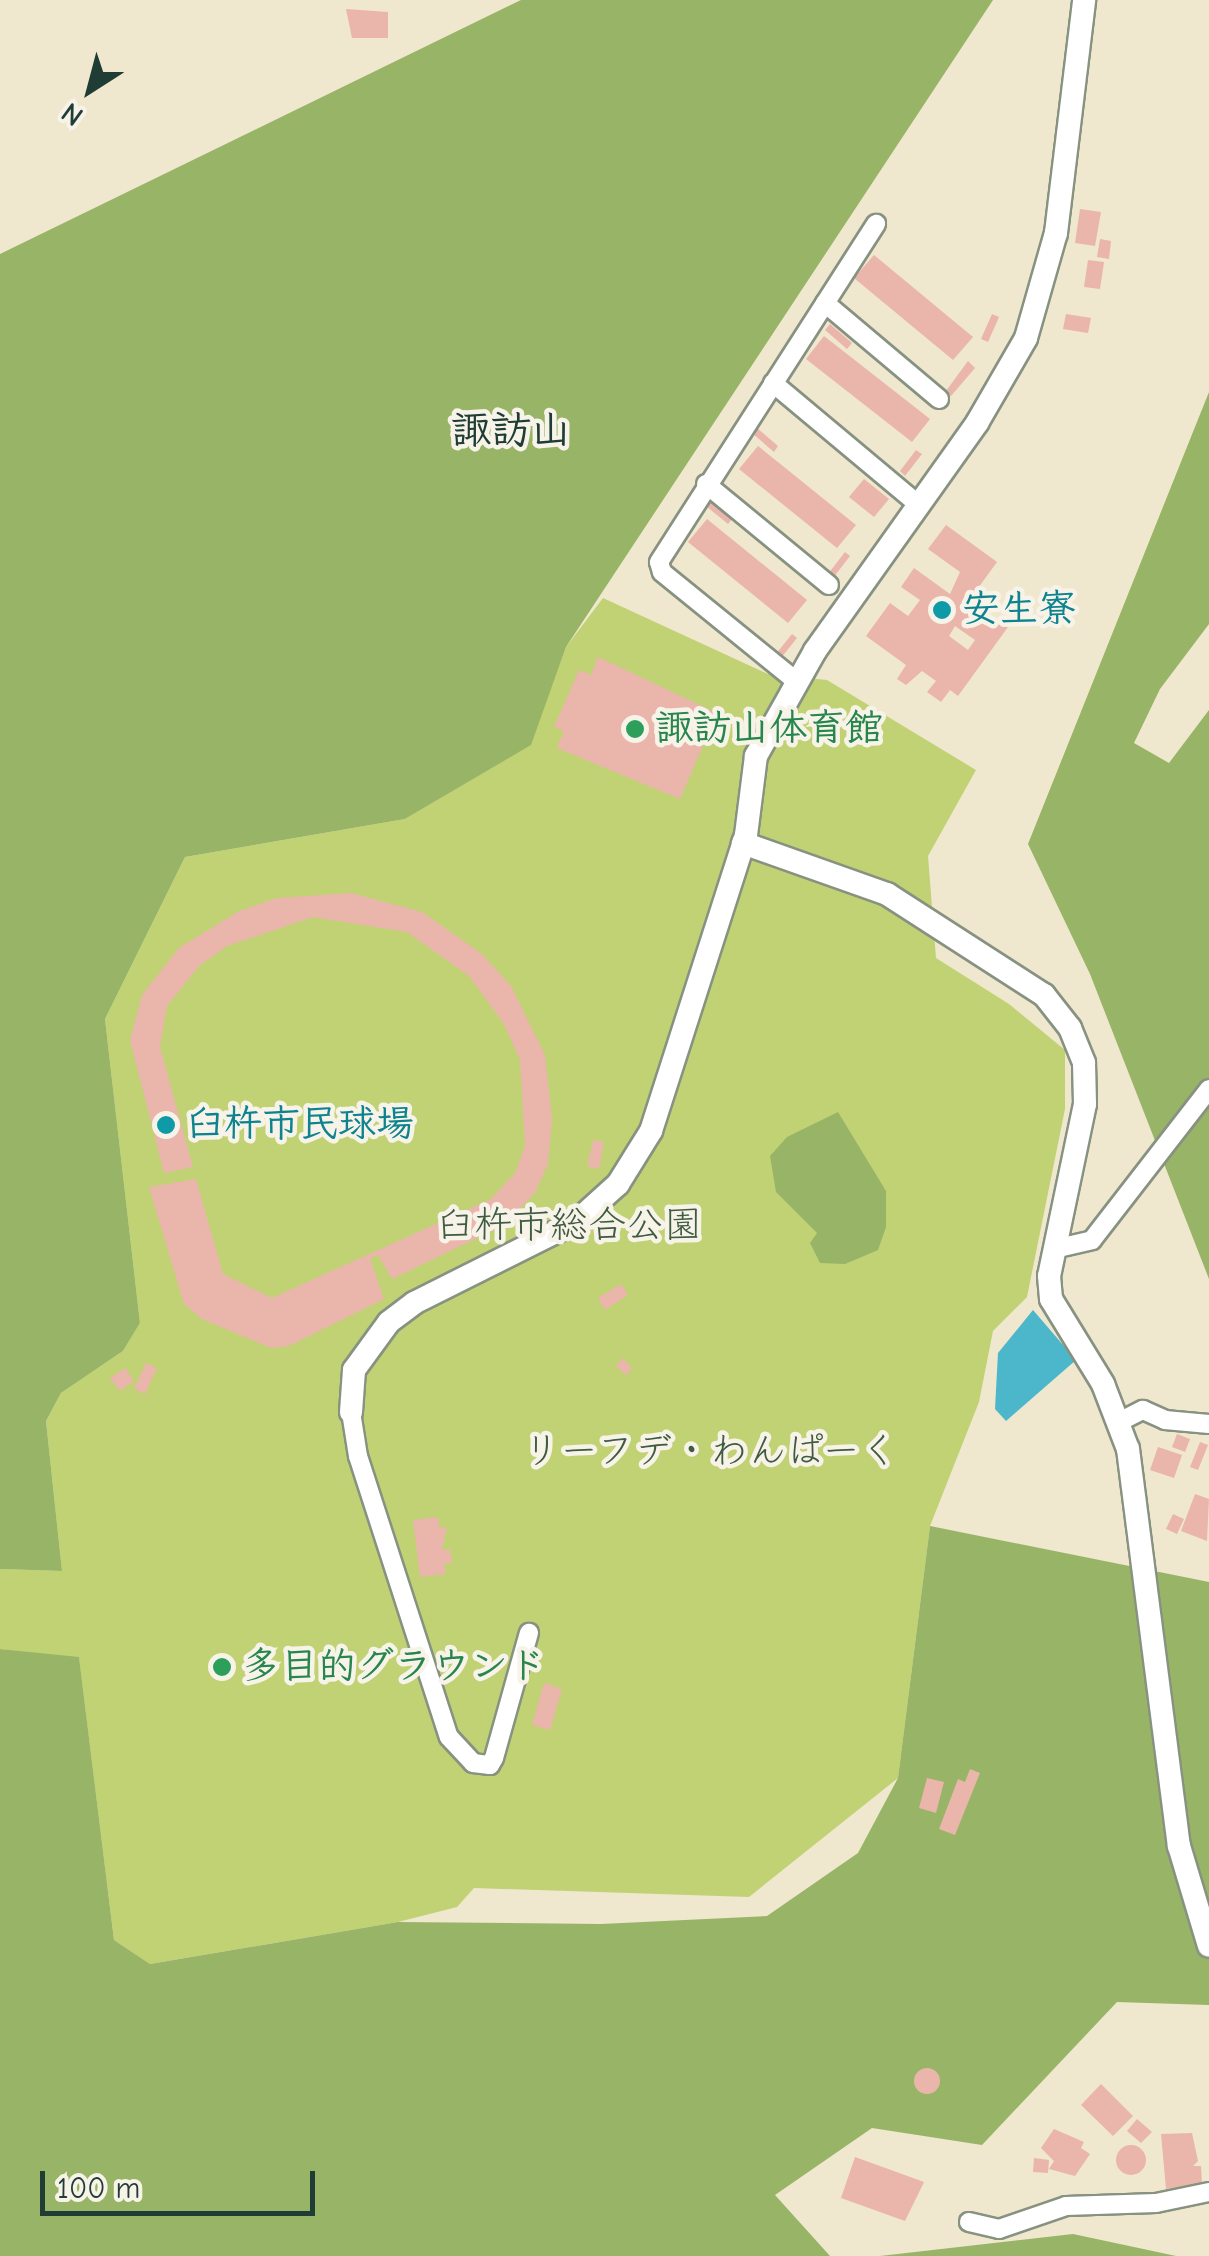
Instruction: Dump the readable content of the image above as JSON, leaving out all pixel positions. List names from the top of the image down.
{
  "districts": ["諏訪山"],
  "parks": ["臼杵市総合公園", "リーフデ・わんぱーく"],
  "places": [
    "安生寮",
    "諏訪山体育館",
    "臼杵市民球場",
    "多目的グラウンド"
  ],
  "scale_bar": "100 m",
  "north": "bottom left"
}
